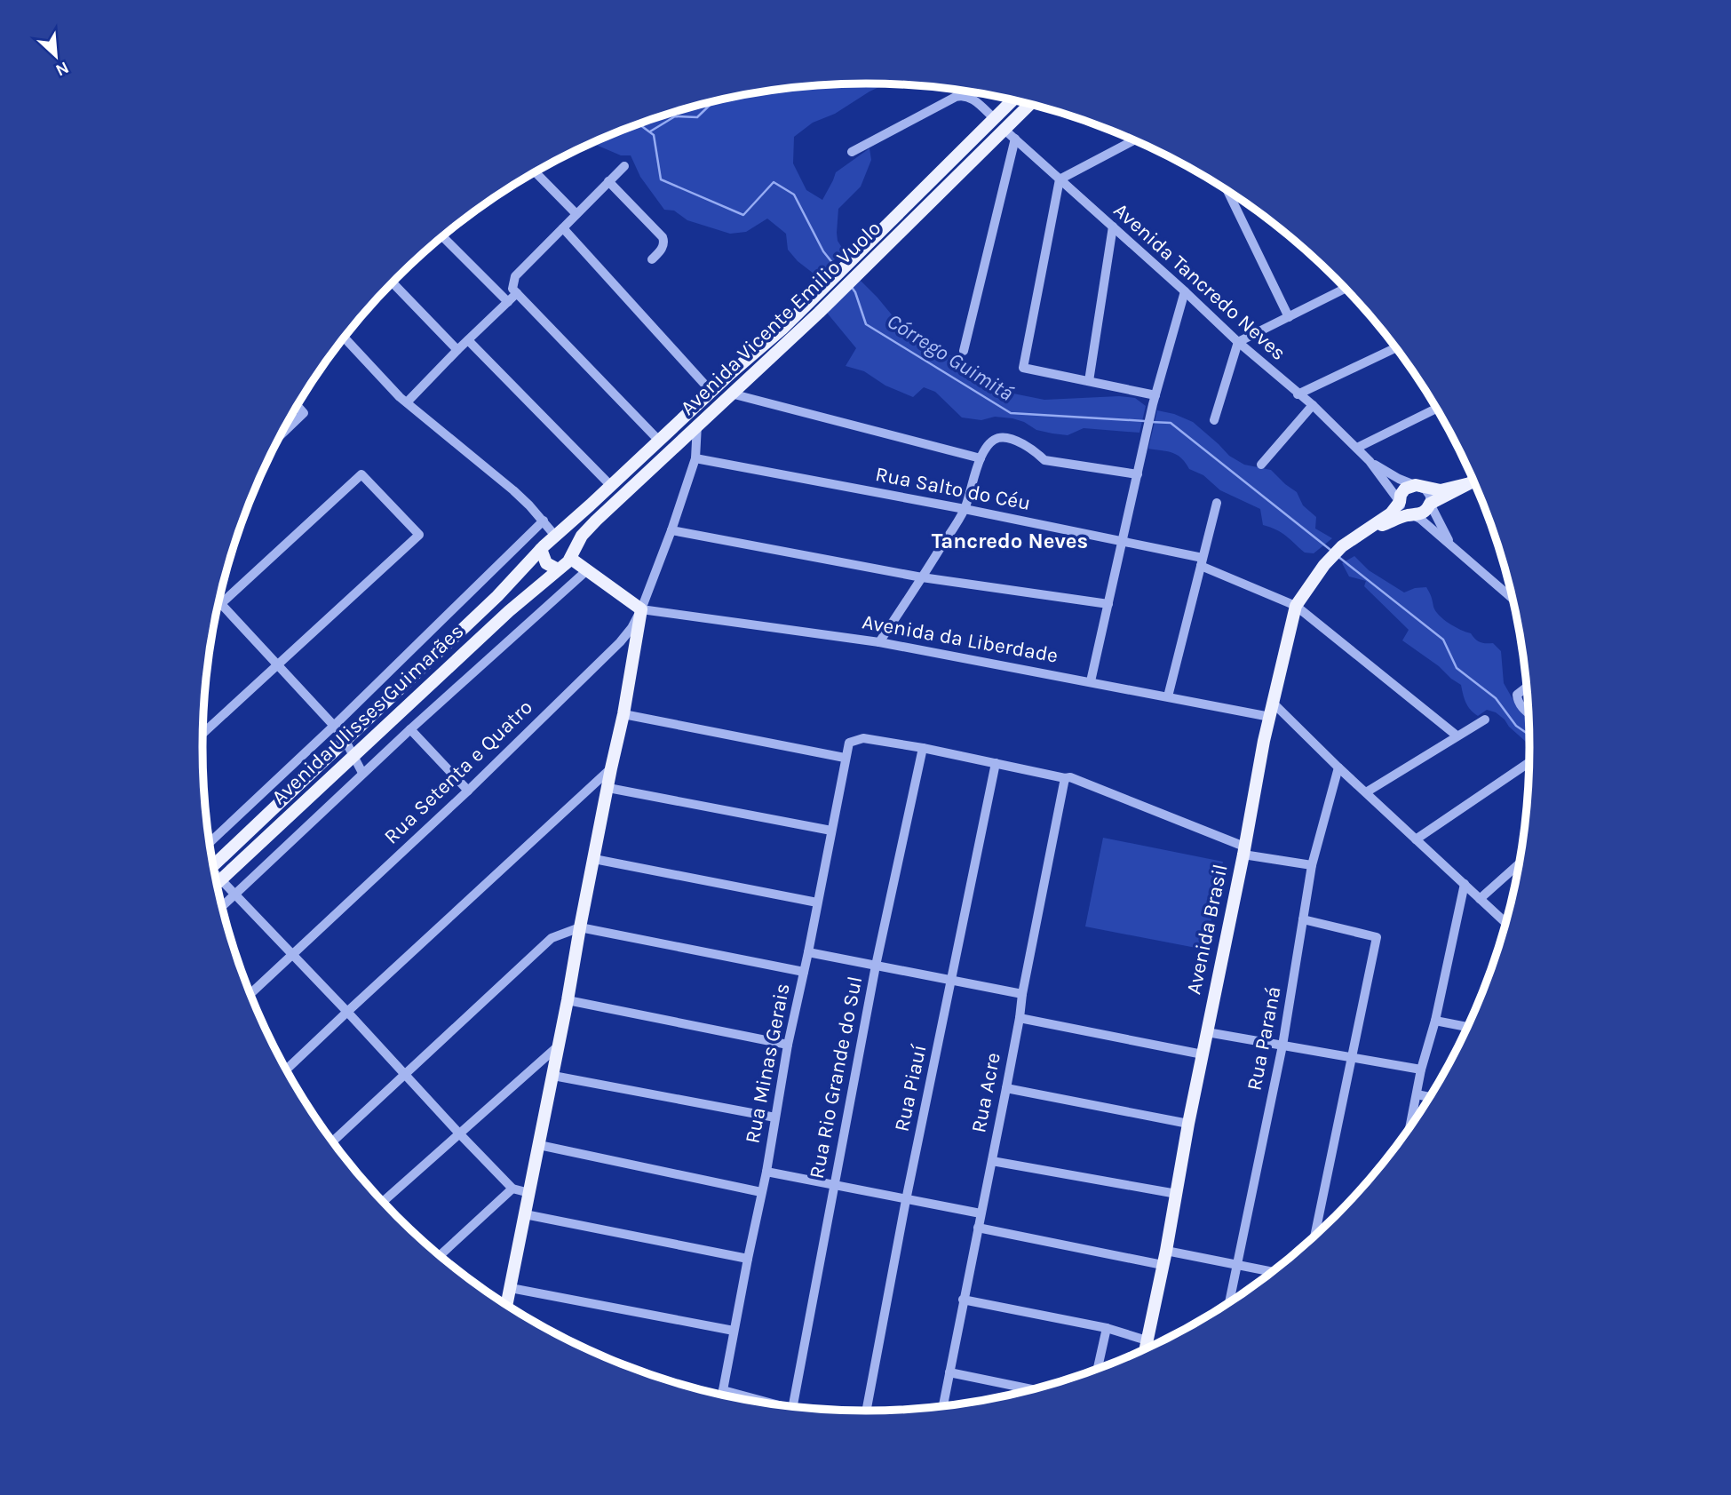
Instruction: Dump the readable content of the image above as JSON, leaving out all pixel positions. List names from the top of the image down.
{
  "streets": {
    "main road": ["Avenida Vicente Emilio Vuolo", "Avenida Ulisses Guimarães", "Avenida Brasil"],
    "street": [
      "Avenida Tancredo Neves",
      "Rua Salto do Céu",
      "Avenida da Liberdade",
      "Rua Setenta e Quatro",
      "Rua Paraná",
      "Rua Minas Gerais",
      "Rua Rio Grande do Sul",
      "Rua Piauí",
      "Rua Acre"
    ]
  },
  "crossings": [
    ["Avenida Tancredo Neves", "Avenida Vicente Emilio Vuolo"],
    ["Avenida Vicente Emilio Vuolo", "Avenida Ulisses Guimarães"],
    ["Avenida Vicente Emilio Vuolo", "Rua Setenta e Quatro"],
    ["Rua Salto do Céu", "Rua Setenta e Quatro"],
    ["Rua Salto do Céu", "Avenida Brasil"],
    ["Avenida da Liberdade", "Rua Setenta e Quatro"],
    ["Avenida da Liberdade", "Avenida Brasil"]
  ],
  "districts": ["Tancredo Neves"],
  "water": ["Córrego Guimitá"],
  "north": "bottom right"
}
